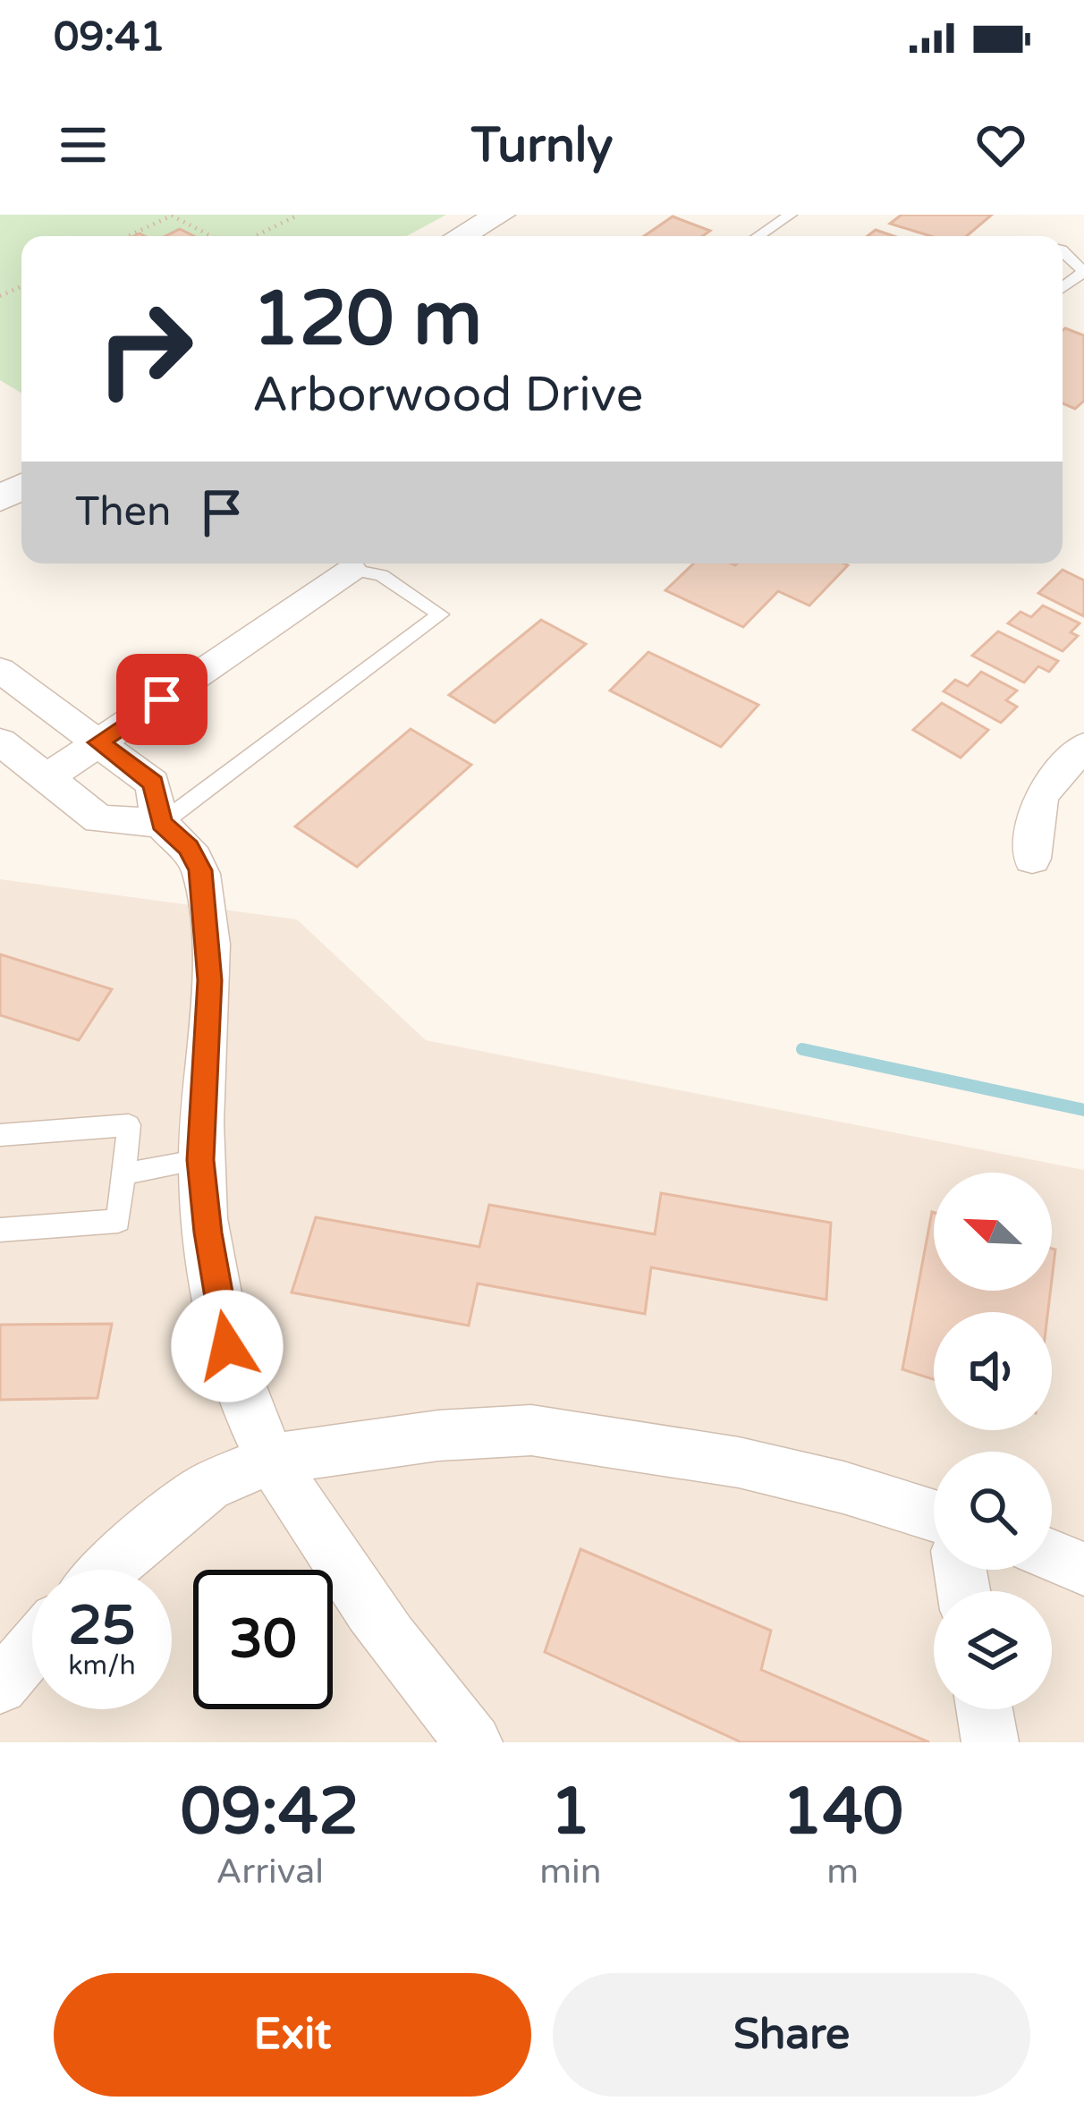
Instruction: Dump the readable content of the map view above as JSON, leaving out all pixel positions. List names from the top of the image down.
{
  "north": "top left",
  "page": {
    "status": "09:41",
    "header": "Turnly",
    "turn": ["120 m", "Arborwood Drive"],
    "then": "Then",
    "speed": "25 km/h",
    "limit": "30",
    "eta": [
      "09:42",
      "Arrival",
      "1",
      "min",
      "140",
      "m"
    ],
    "buttons": ["Exit", "Share"]
  }
}
